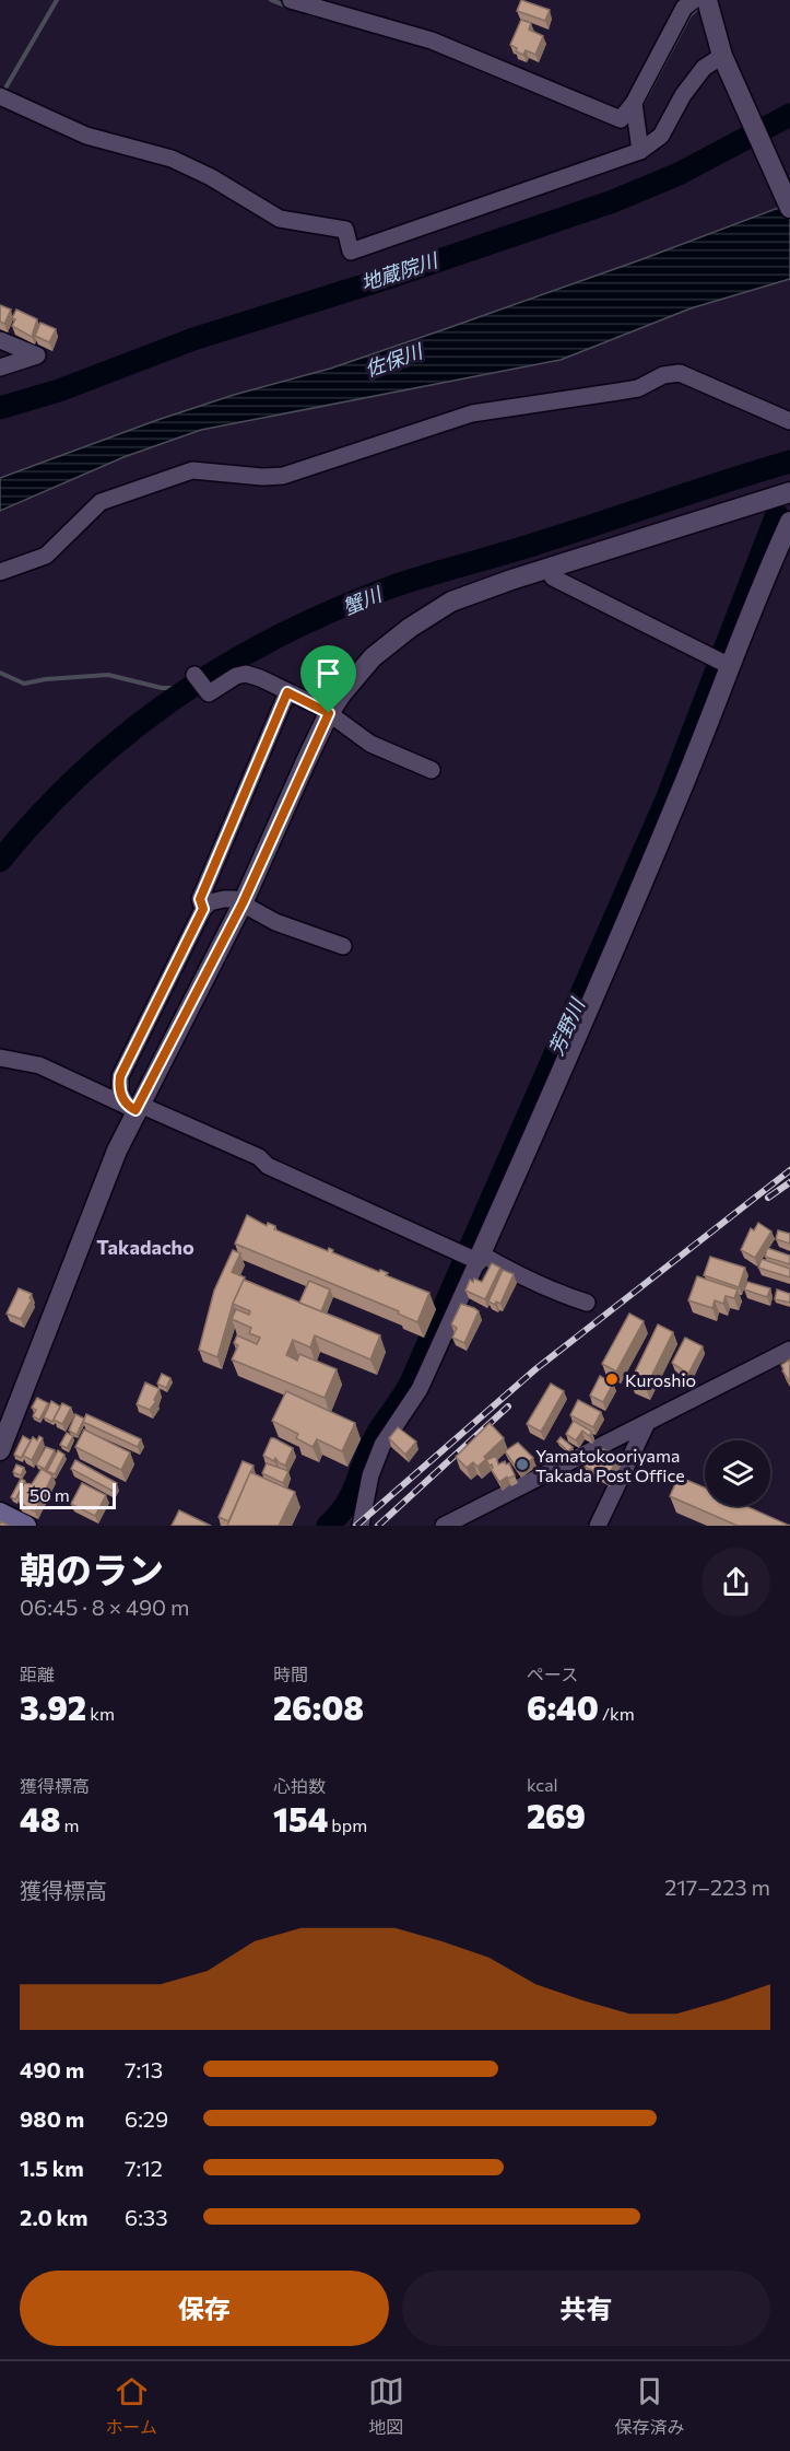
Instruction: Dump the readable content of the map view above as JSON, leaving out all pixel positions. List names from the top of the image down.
{
  "districts": ["Takadacho"],
  "water": [
    "地蔵院川",
    "佐保川",
    "蟹川",
    "芳野川"
  ],
  "places": ["Kuroshio", "Yamatokooriyama Takada Post Office"],
  "scale_bar": "50 m",
  "page": {
    "scale": "50 m",
    "heading": ["朝のラン", "06:45 · 8 × 490 m"],
    "stats": [
      ["距離", "3.92 km"],
      ["時間", "26:08"],
      ["ペース", "6:40 /km"],
      ["獲得標高", "48 m"],
      ["心拍数", "154 bpm"],
      ["kcal", "269"]
    ],
    "chart": ["獲得標高", "217–223 m"],
    "list": [
      {
        "name": "490 m",
        "note": "7:13"
      },
      {
        "name": "980 m",
        "note": "6:29"
      },
      {
        "name": "1.5 km",
        "note": "7:12"
      },
      {
        "name": "2.0 km",
        "note": "6:33"
      }
    ],
    "buttons": ["保存", "共有"],
    "tabs": ["ホーム", "地図", "保存済み"]
  }
}
